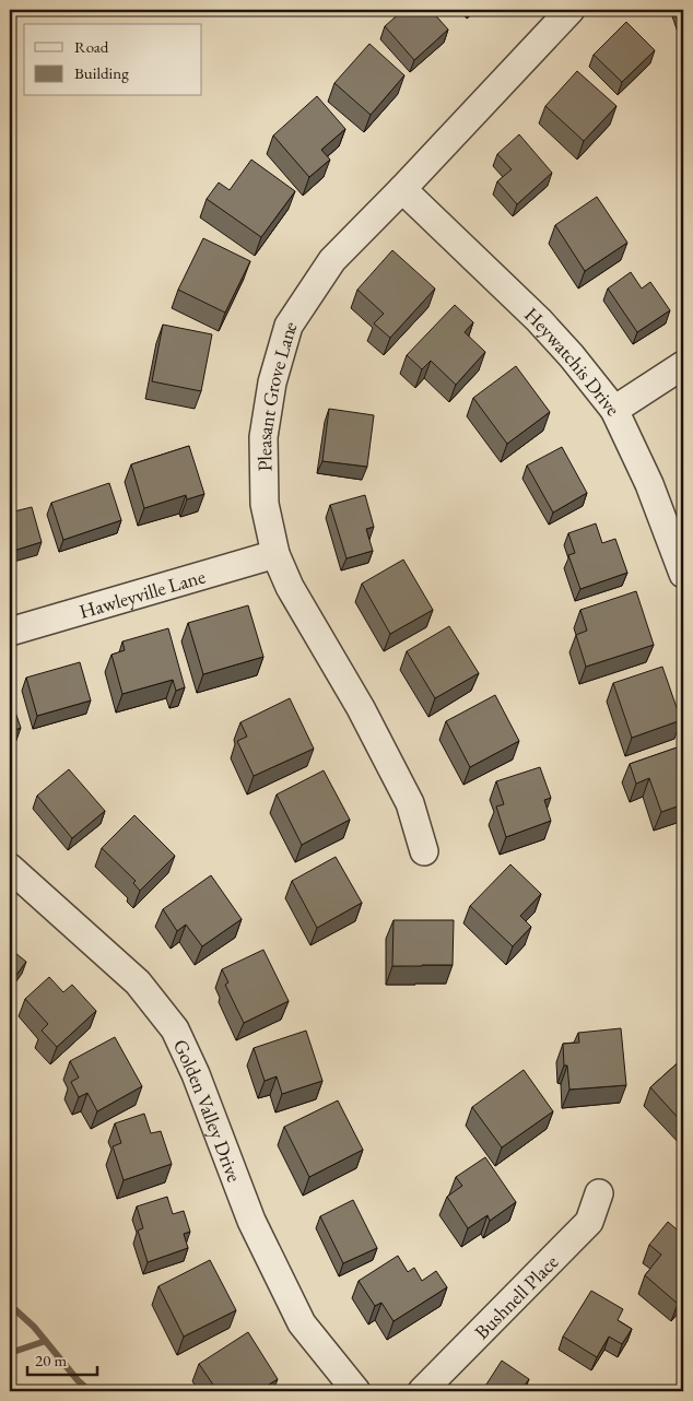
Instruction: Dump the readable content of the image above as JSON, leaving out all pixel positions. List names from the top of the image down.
{
  "streets": {
    "street": [
      "Heywatchis Drive",
      "Pleasant Grove Lane",
      "Hawleyville Lane",
      "Golden Valley Drive",
      "Bushnell Place"
    ]
  },
  "crossings": [
    ["Heywatchis Drive", "Pleasant Grove Lane"],
    ["Pleasant Grove Lane", "Hawleyville Lane"]
  ],
  "legend": ["Road", "Building"],
  "scale_bar": "20 m"
}
